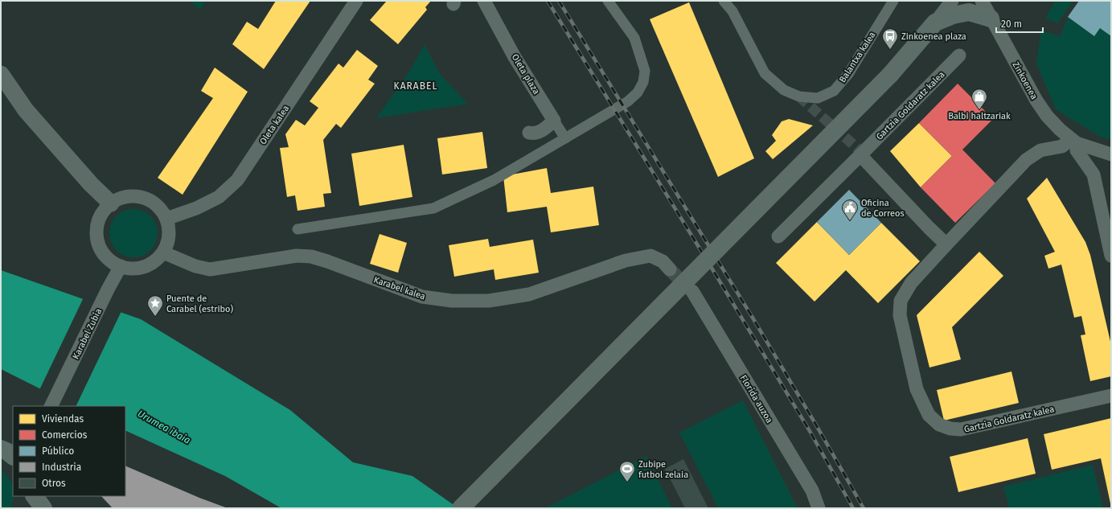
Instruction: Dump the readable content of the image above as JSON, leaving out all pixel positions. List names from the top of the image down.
{
  "streets": {
    "street": [
      "Balantxa kalea",
      "Oleta plaza",
      "Zinkoenea",
      "Gartzia Goldaratz kalea",
      "Oleta kalea",
      "Karabel kalea",
      "Karabel Zubia",
      "Florida auzoa"
    ]
  },
  "crossings": [
    ["Zinkoenea", "Gartzia Goldaratz kalea"],
    ["Oleta kalea", "Karabel kalea"],
    ["Oleta kalea", "Karabel Zubia"],
    ["Karabel kalea", "Karabel Zubia"]
  ],
  "districts": ["KARABEL"],
  "water": ["Urumea ibaia"],
  "places": {
    "bus stop": ["Zinkoenea plaza"],
    "shop": ["Balbi haltzariak"],
    "public building": ["Oficina de Correos"],
    "place": ["Puente de Carabel (estribo)"],
    "sports": ["Zubipe futbol zelaia"]
  },
  "legend": [
    "Viviendas",
    "Comercios",
    "Público",
    "Industria",
    "Otros"
  ],
  "scale_bar": "20 m"
}
